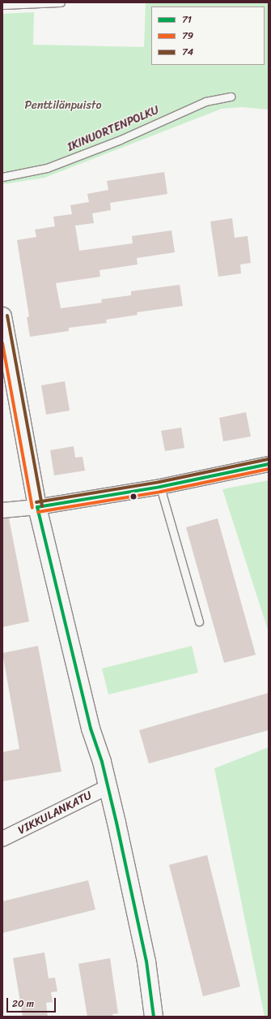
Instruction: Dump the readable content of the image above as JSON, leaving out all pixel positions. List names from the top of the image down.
{
  "streets": {
    "street": ["VIKKULANKATU"],
    "lane": ["IKINUORTENPOLKU"]
  },
  "parks": ["Penttilänpuisto"],
  "lines": ["transit line 74", "transit line 79", "transit line 71"],
  "legend": ["71", "79", "74"],
  "scale_bar": "20 m"
}
